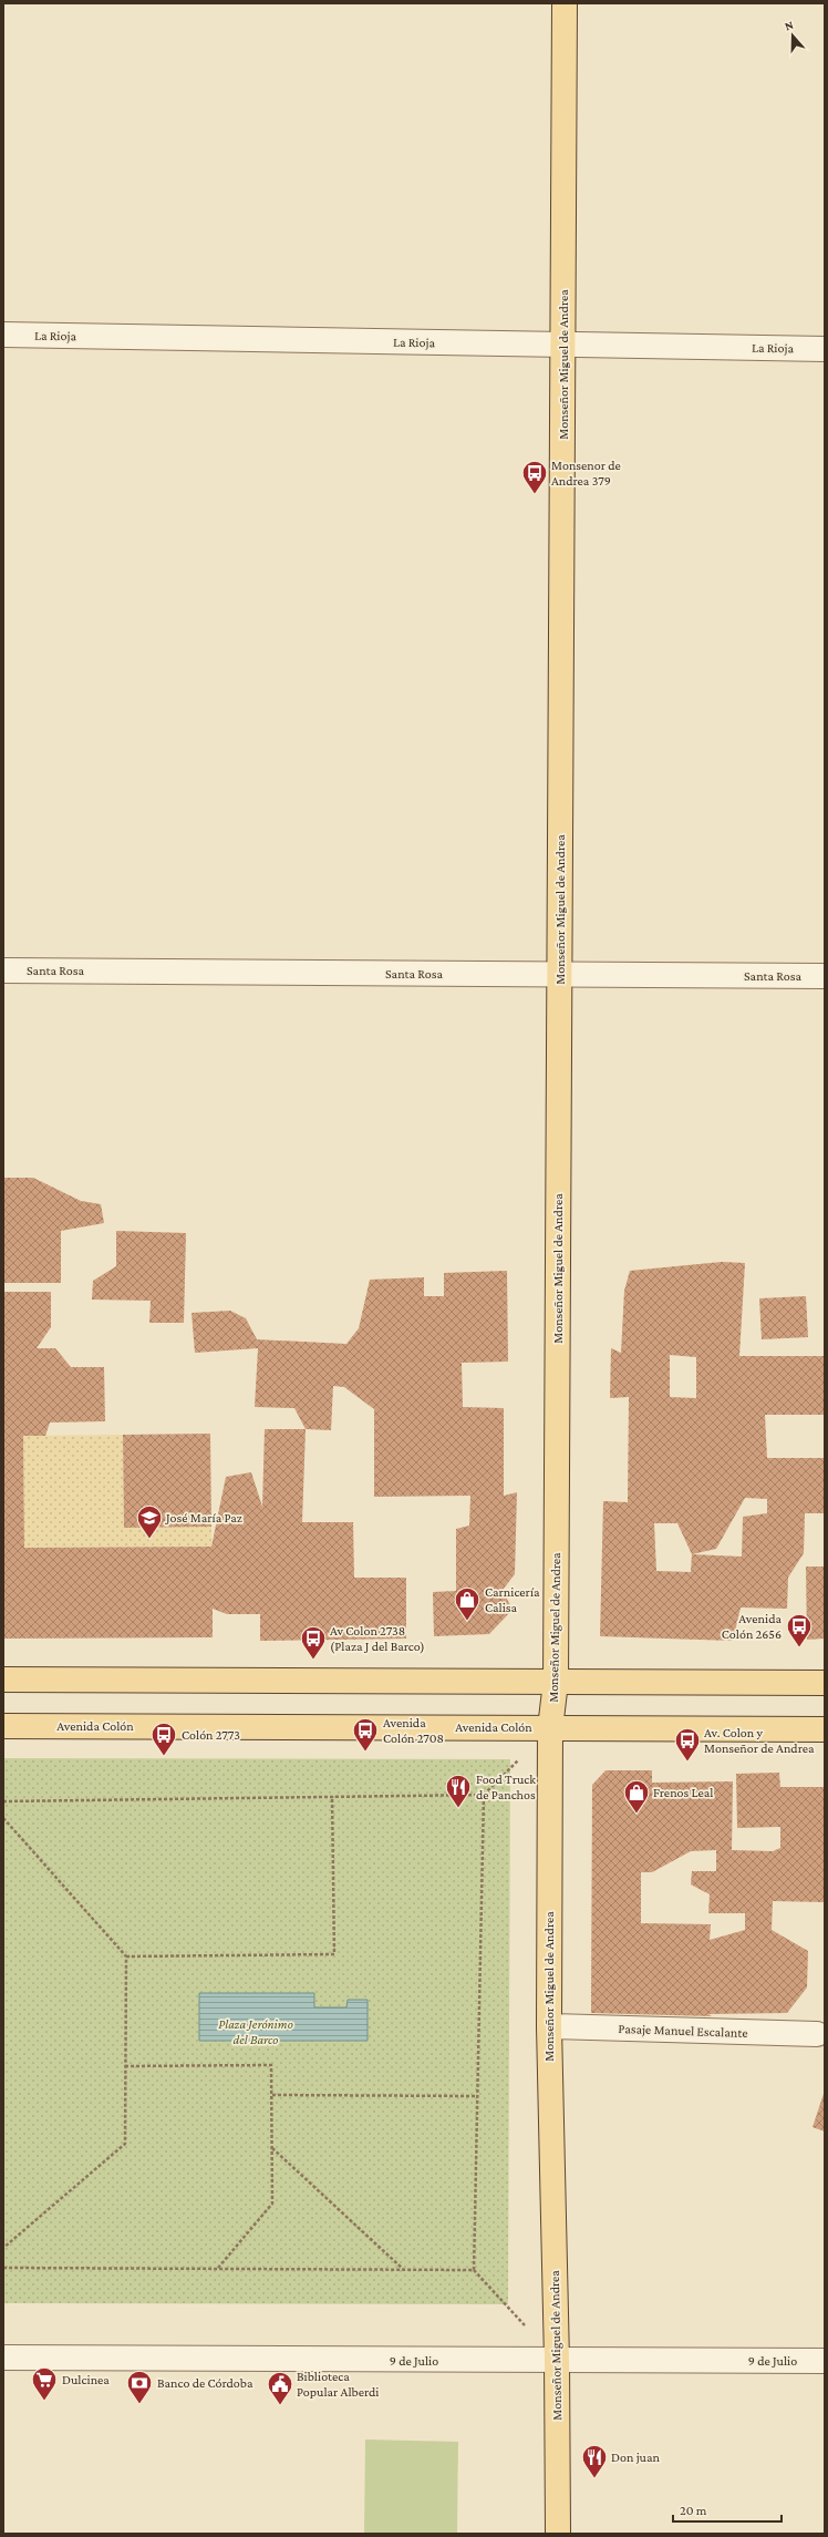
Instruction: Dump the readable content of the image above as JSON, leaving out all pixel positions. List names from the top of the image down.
{
  "streets": {
    "main road": ["Monseñor Miguel de Andrea", "Avenida Colón"],
    "street": [
      "La Rioja",
      "Santa Rosa",
      "Pasaje Manuel Escalante",
      "9 de Julio"
    ]
  },
  "crossings": [
    ["La Rioja", "Monseñor Miguel de Andrea"],
    ["Monseñor Miguel de Andrea", "Santa Rosa"],
    ["Monseñor Miguel de Andrea", "Avenida Colón"],
    ["Monseñor Miguel de Andrea", "Pasaje Manuel Escalante"],
    ["Monseñor Miguel de Andrea", "9 de Julio"]
  ],
  "parks": ["Plaza Jerónimo del Barco"],
  "places": {
    "bus stop": [
      "Monsenor de Andrea 379",
      "Avenida Colón 2656",
      "Av Colon 2738 (Plaza J del Barco)",
      "Avenida Colón 2708",
      "Colón 2773",
      "Av. Colon y Monseñor de Andrea"
    ],
    "school or university": ["José María Paz"],
    "shop": ["Carnicería Calisa", "Frenos Leal"],
    "restaurant": ["Food Truck de Panchos", "Don juan"],
    "supermarket": ["Dulcinea"],
    "bank": ["Banco de Córdoba"],
    "public building": ["Biblioteca Popular Alberdi"]
  },
  "scale_bar": "20 m",
  "north": "top"
}
